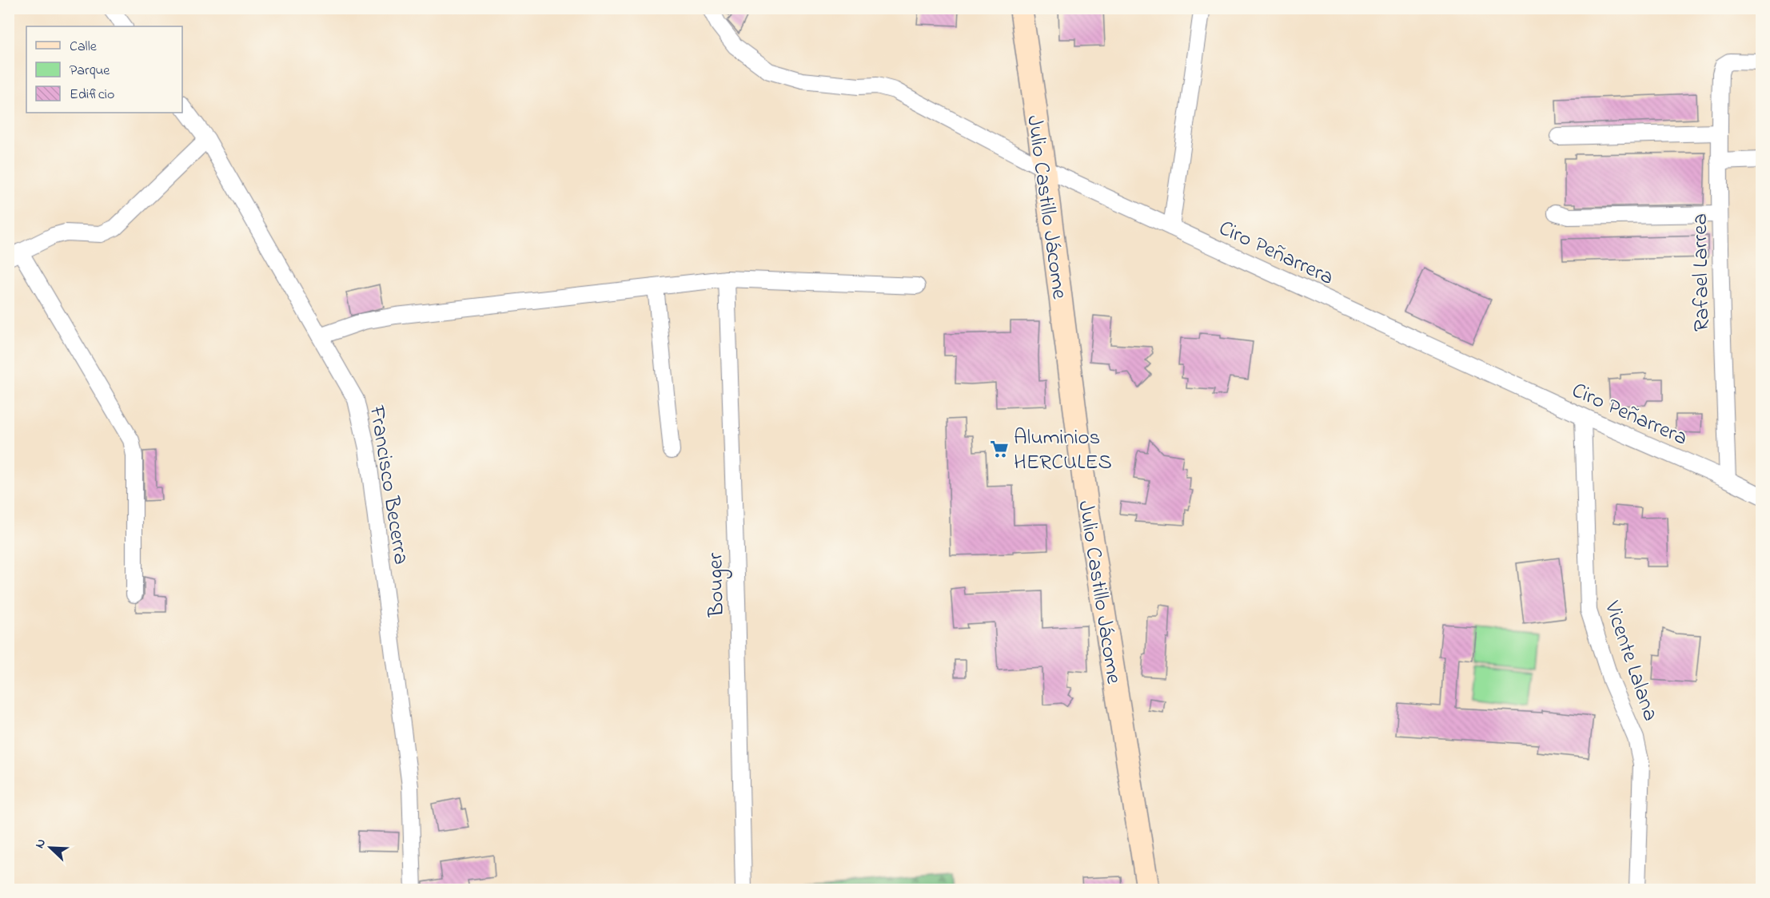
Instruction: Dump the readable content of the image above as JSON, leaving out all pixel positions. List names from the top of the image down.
{
  "streets": {
    "main road": ["Julio Castillo Jácome"],
    "street": [
      "Ciro Peñarrera",
      "Rafael Larrea",
      "Francisco Becerra",
      "Bouger",
      "Vicente Lalana"
    ]
  },
  "crossings": [
    ["Julio Castillo Jácome", "Ciro Peñarrera"],
    ["Ciro Peñarrera", "Rafael Larrea"],
    ["Ciro Peñarrera", "Vicente Lalana"]
  ],
  "places": {
    "supermarket": ["Aluminios HERCULES"]
  },
  "legend": ["Calle", "Parque", "Edificio"],
  "north": "top left"
}
